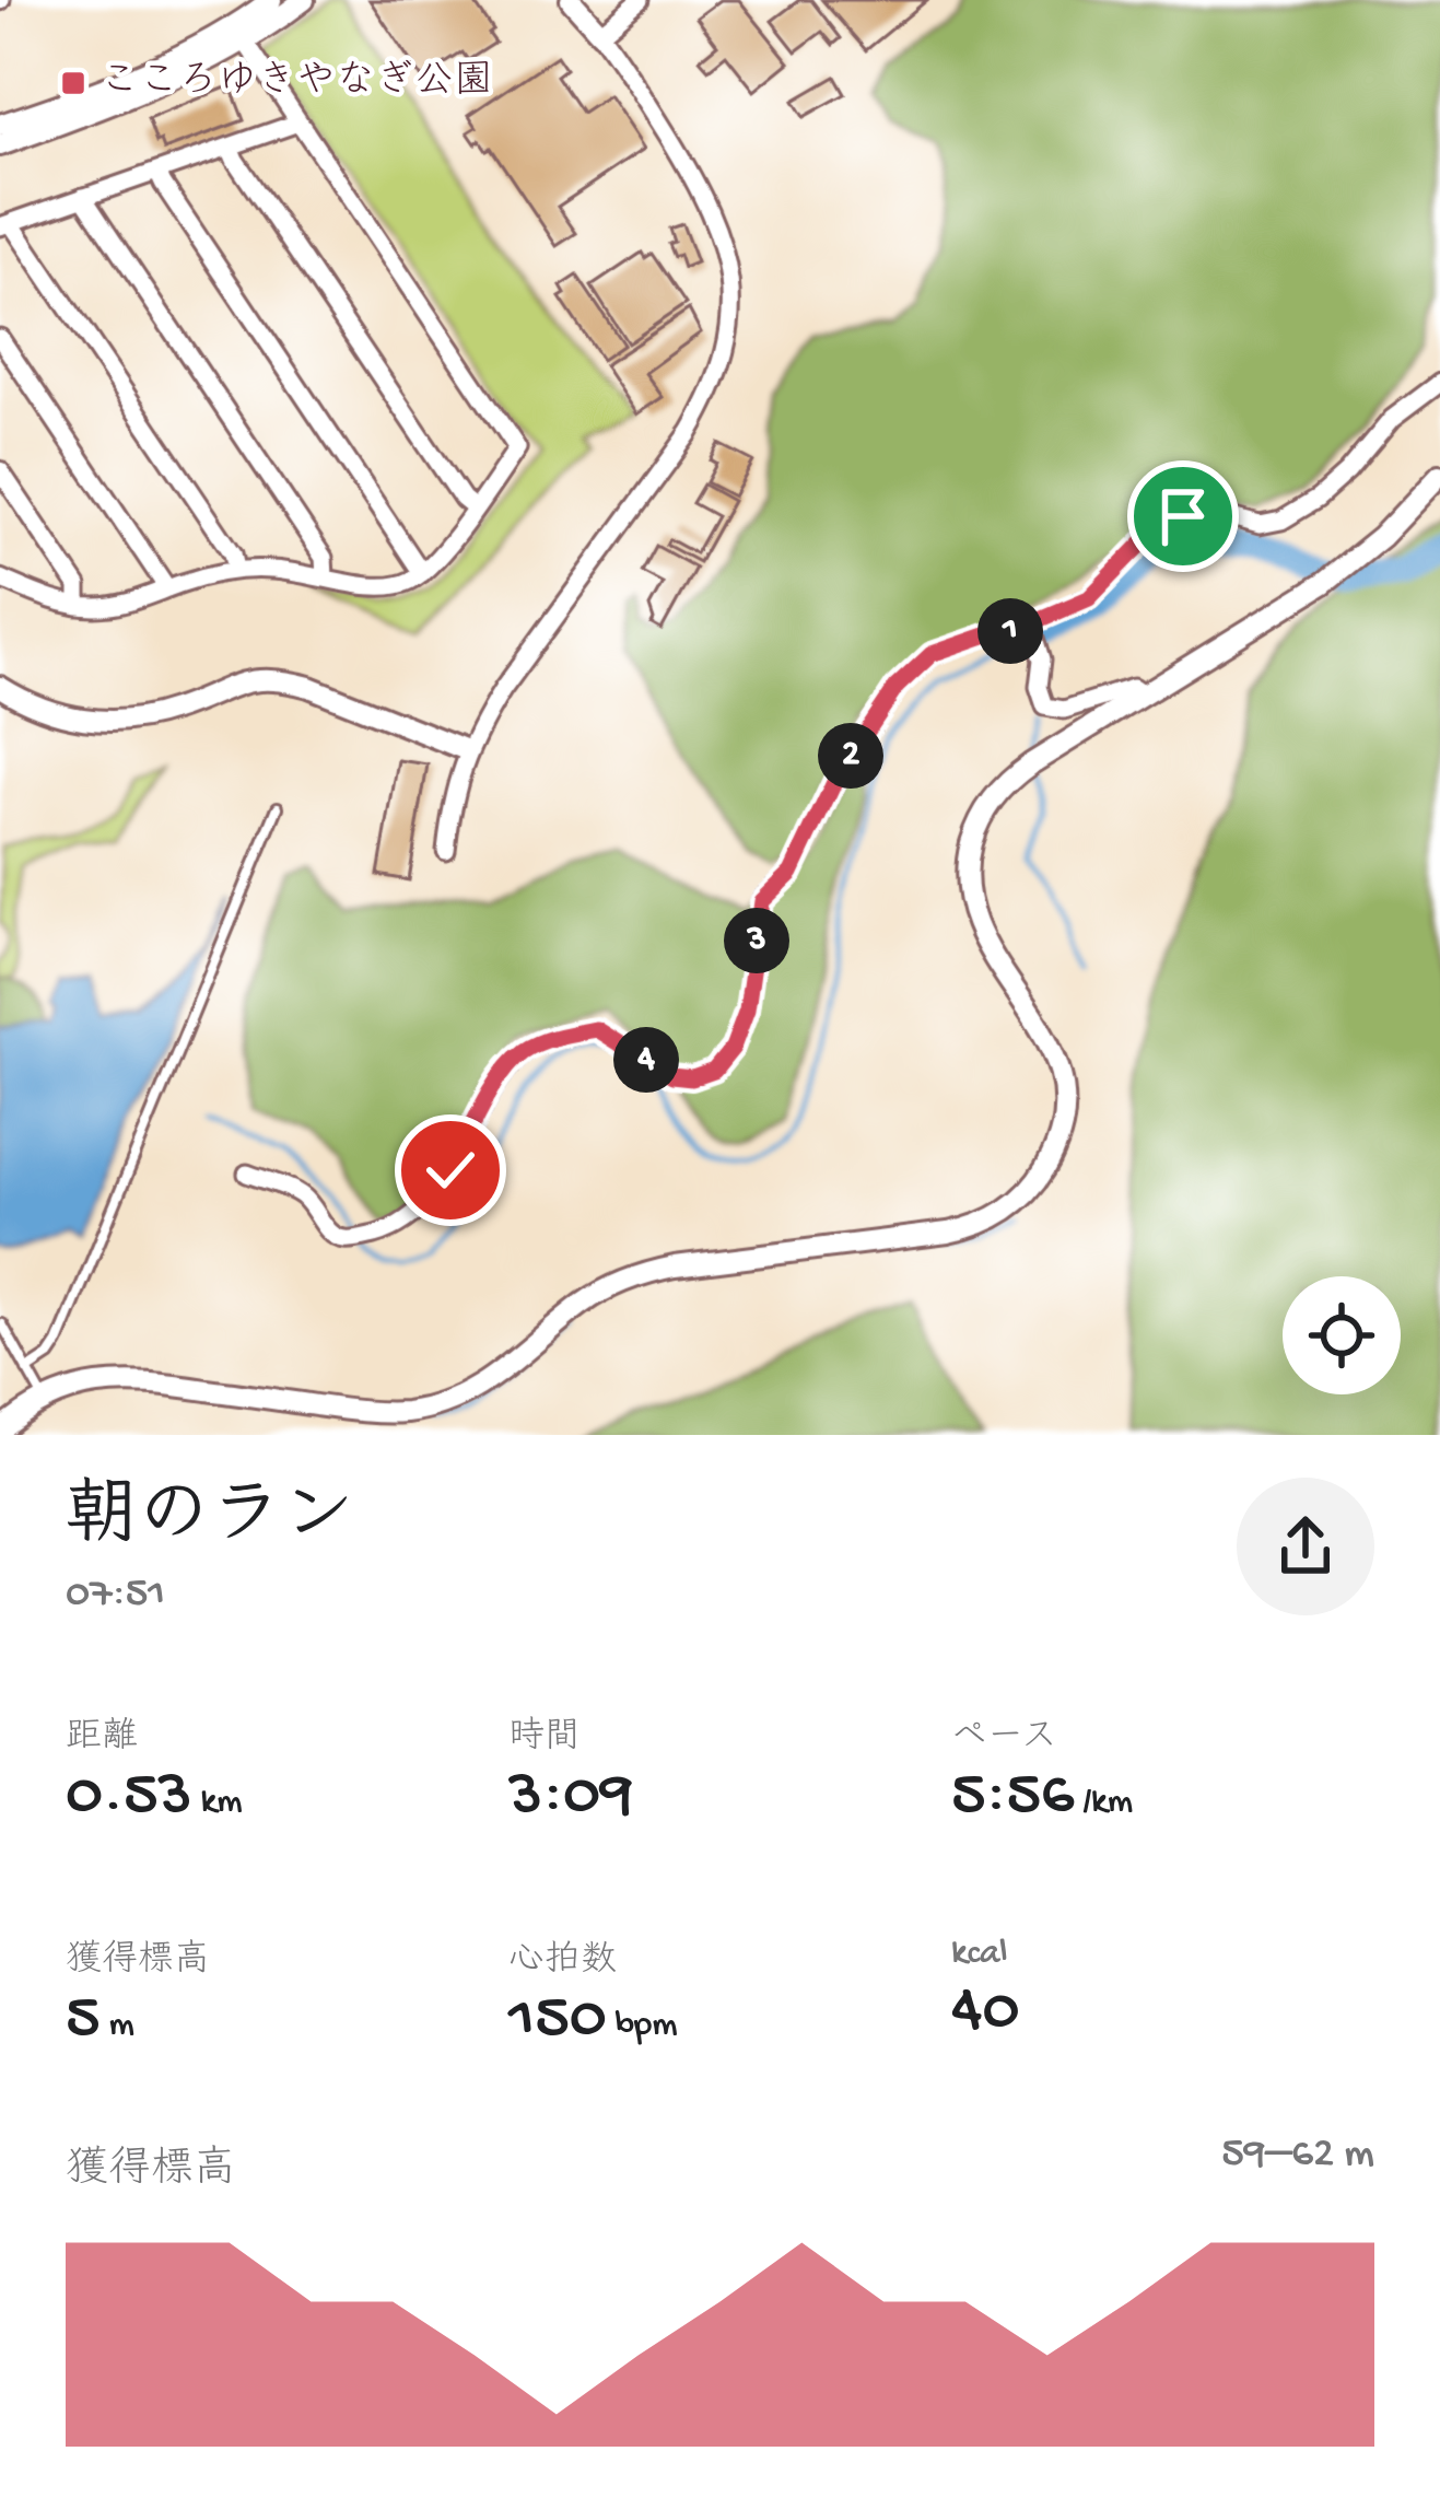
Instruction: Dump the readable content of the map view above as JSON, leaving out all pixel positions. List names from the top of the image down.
{
  "places": {
    "transit": ["こころゆきやなぎ公園"]
  },
  "page": {
    "pins": [
      "1",
      "2",
      "3",
      "4"
    ],
    "heading": ["朝のラン", "07:51"],
    "stats": [
      ["距離", "0.53 km"],
      ["時間", "3:09"],
      ["ペース", "5:56 /km"],
      ["獲得標高", "5 m"],
      ["心拍数", "150 bpm"],
      ["kcal", "40"]
    ],
    "chart": ["獲得標高", "59–62 m"]
  }
}
